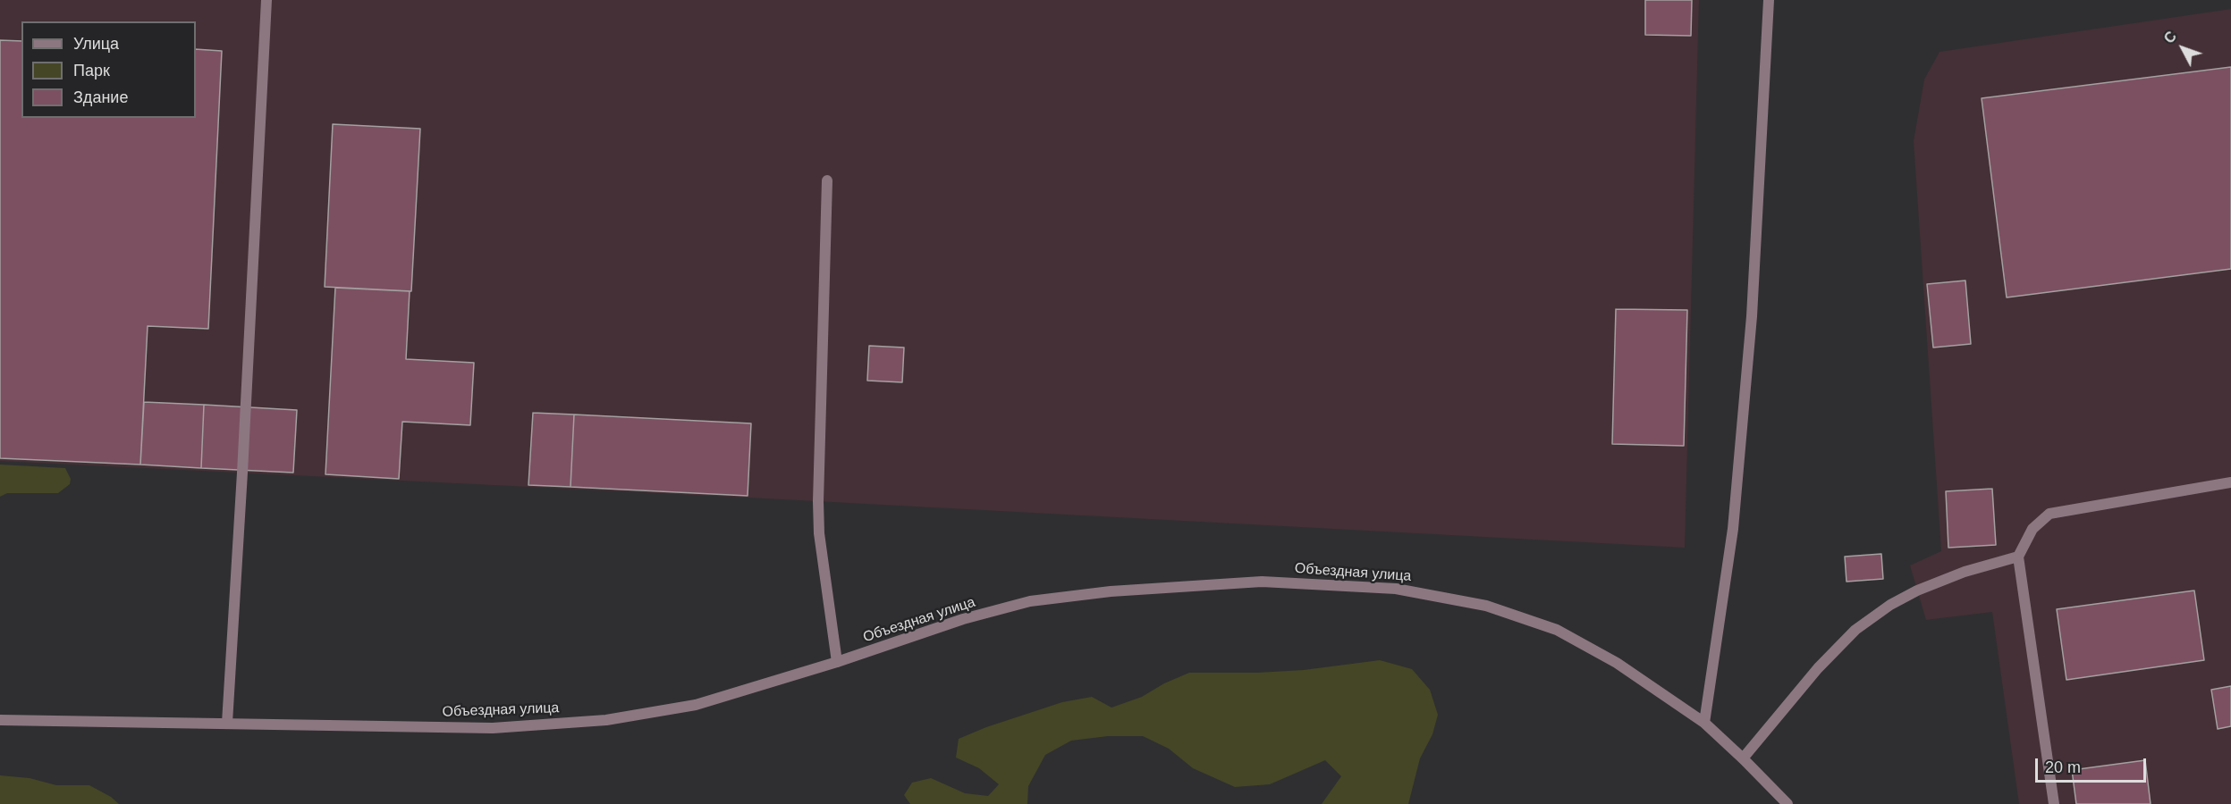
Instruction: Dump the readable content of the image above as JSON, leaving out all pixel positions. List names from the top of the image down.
{
  "streets": {
    "street": ["Объездная улица"]
  },
  "legend": ["Улица", "Парк", "Здание"],
  "scale_bar": "20 m",
  "north": "top left"
}
